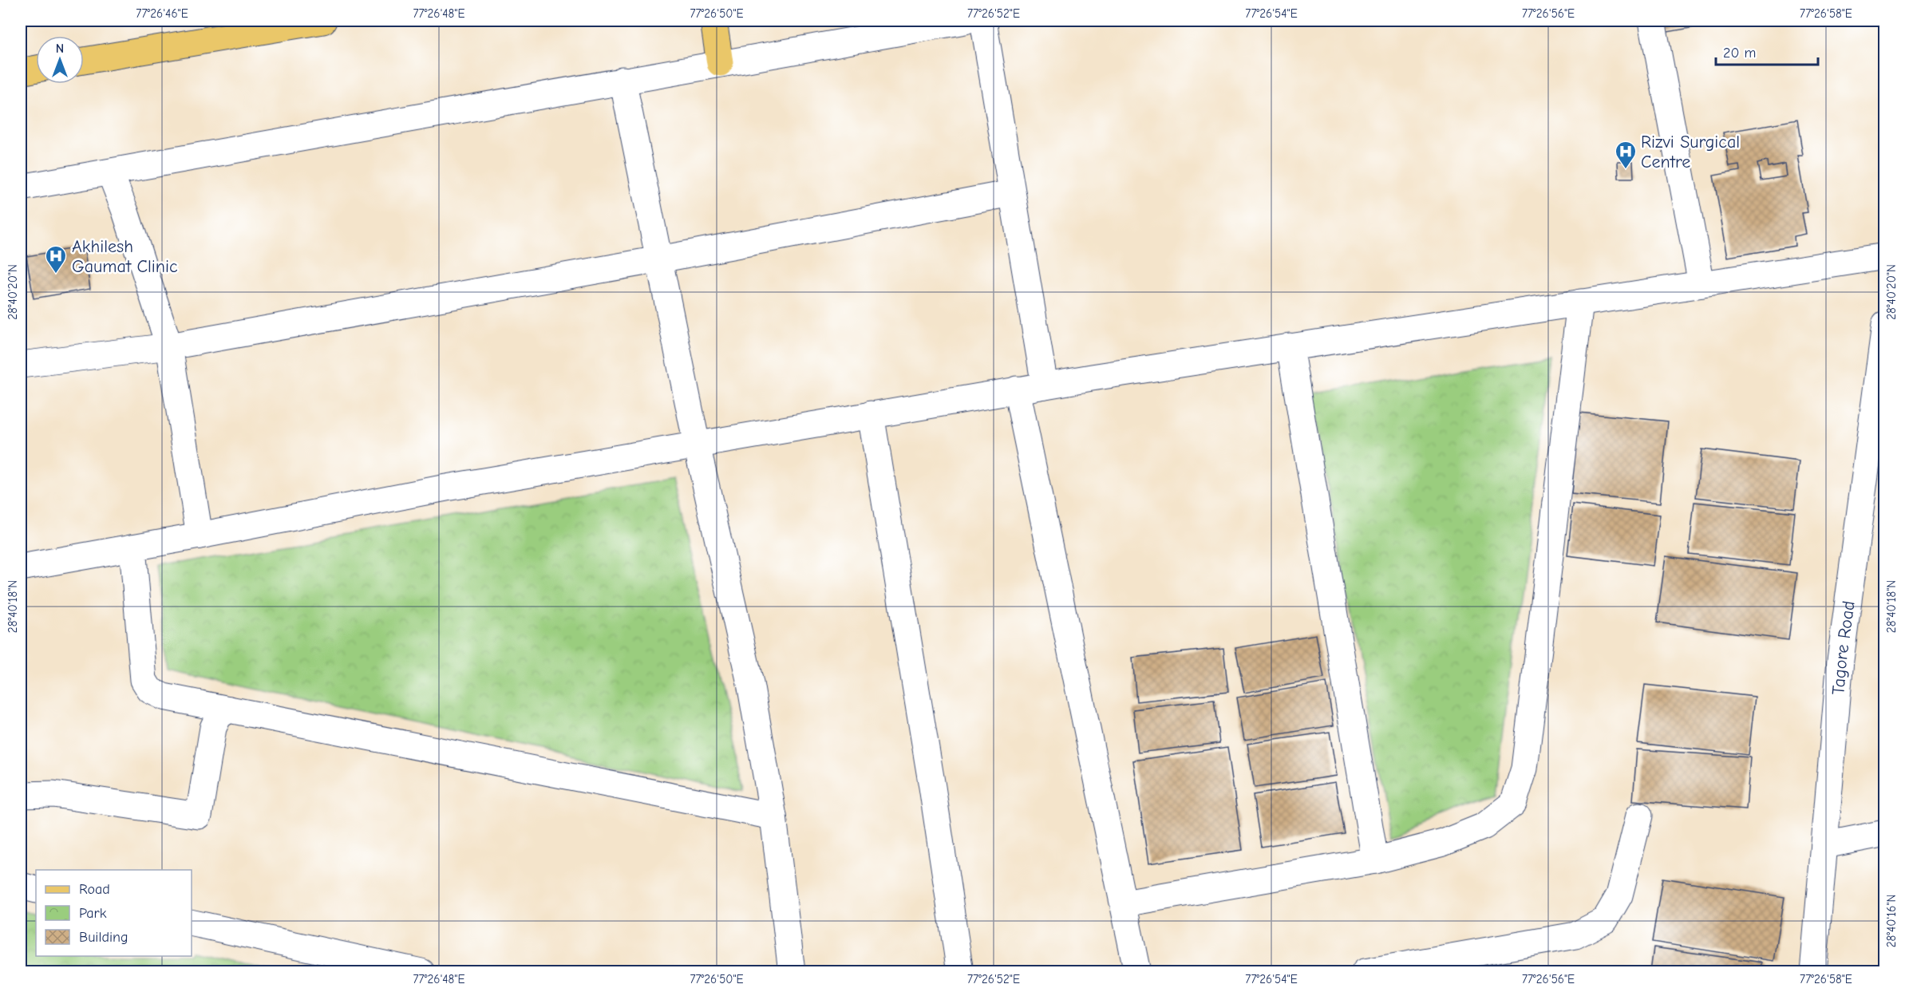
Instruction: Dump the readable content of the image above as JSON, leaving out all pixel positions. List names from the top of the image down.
{
  "streets": {
    "street": ["Tagore Road"]
  },
  "places": {
    "hospital": ["Rizvi Surgical Centre", "Akhilesh Gaumat Clinic"]
  },
  "legend": ["Road", "Park", "Building"],
  "scale_bar": "20 m",
  "north": "top",
  "coordinates": [
    "77°26'46\"E",
    "77°26'48\"E",
    "77°26'50\"E",
    "77°26'52\"E",
    "77°26'54\"E",
    "77°26'56\"E",
    "77°26'58\"E",
    "28°40'20\"N",
    "28°40'18\"N",
    "28°40'16\"N"
  ]
}
